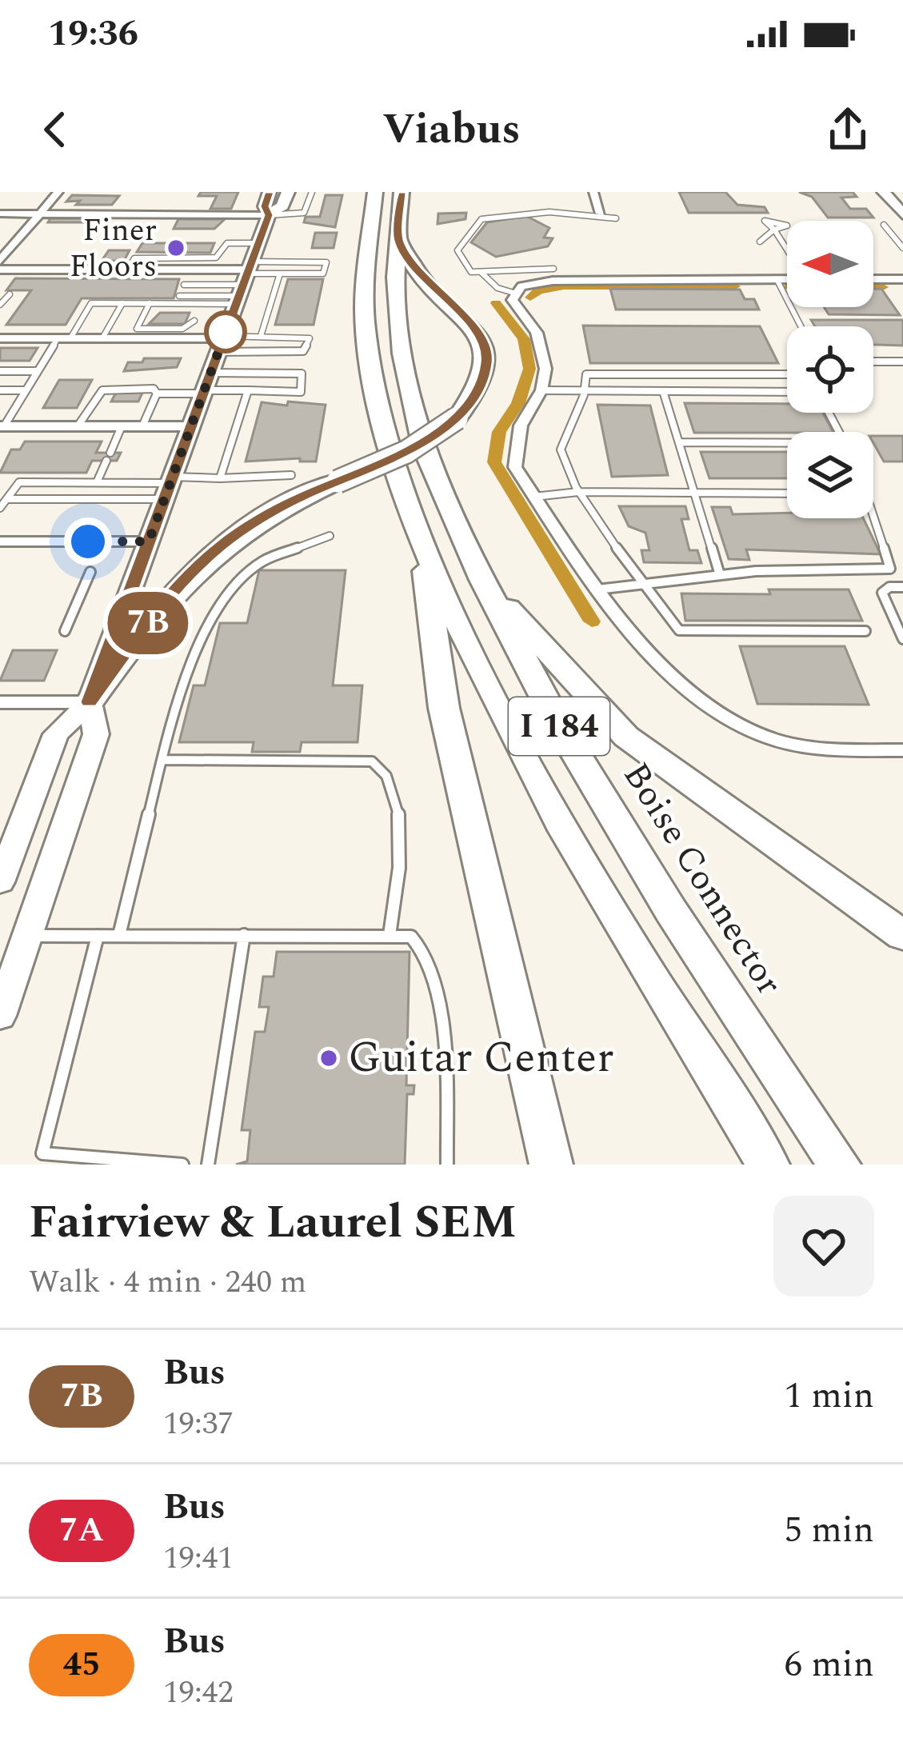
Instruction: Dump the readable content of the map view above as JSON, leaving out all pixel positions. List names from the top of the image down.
{
  "streets": {
    "highway": ["I 184", "Boise Connector"]
  },
  "places": ["Finer Floors", "Guitar Center"],
  "lines": ["bus line 7B"],
  "north": "left",
  "page": {
    "status": "19:36",
    "header": "Viabus",
    "on_map": "7B",
    "heading": ["Fairview & Laurel SEM", "Walk · 4 min · 240 m"],
    "list": [
      {
        "mark": "7B",
        "name": "Bus",
        "note": "19:37",
        "value": "1 min"
      },
      {
        "mark": "7A",
        "name": "Bus",
        "note": "19:41",
        "value": "5 min"
      },
      {
        "mark": "45",
        "name": "Bus",
        "note": "19:42",
        "value": "6 min"
      }
    ]
  }
}
